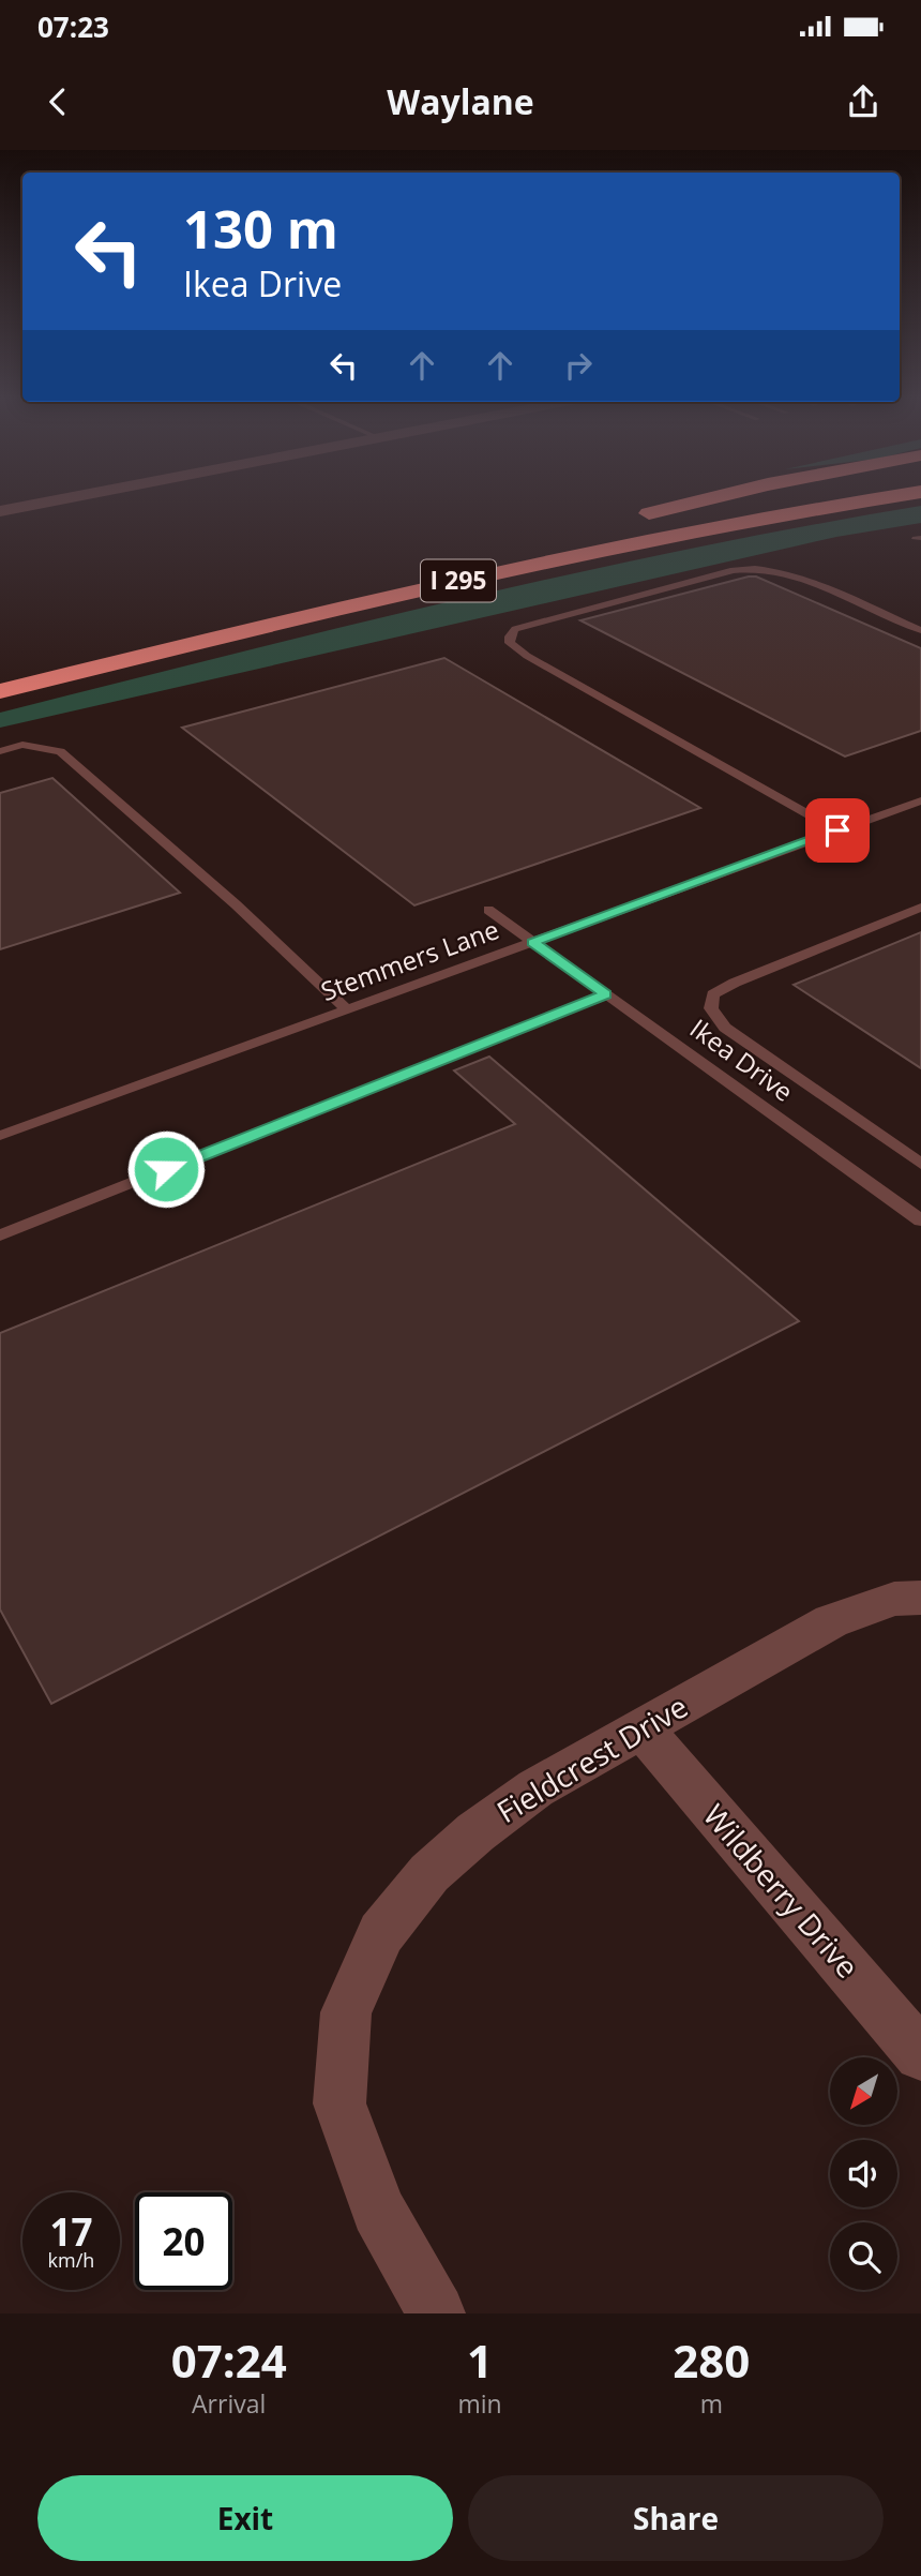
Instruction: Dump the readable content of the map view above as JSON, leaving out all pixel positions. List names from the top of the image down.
{
  "streets": {
    "highway": ["I 295"],
    "street": ["Fieldcrest Drive", "Wildberry Drive"],
    "lane": ["Stemmers Lane", "Ikea Drive"]
  },
  "crossings": [
    ["Stemmers Lane", "Ikea Drive"],
    ["Fieldcrest Drive", "Wildberry Drive"]
  ],
  "north": "bottom left",
  "page": {
    "status": "07:23",
    "header": "Waylane",
    "turn": ["130 m", "Ikea Drive"],
    "speed": "17 km/h",
    "limit": "20",
    "eta": [
      "07:24",
      "Arrival",
      "1",
      "min",
      "280",
      "m"
    ],
    "buttons": ["Exit", "Share"]
  }
}
